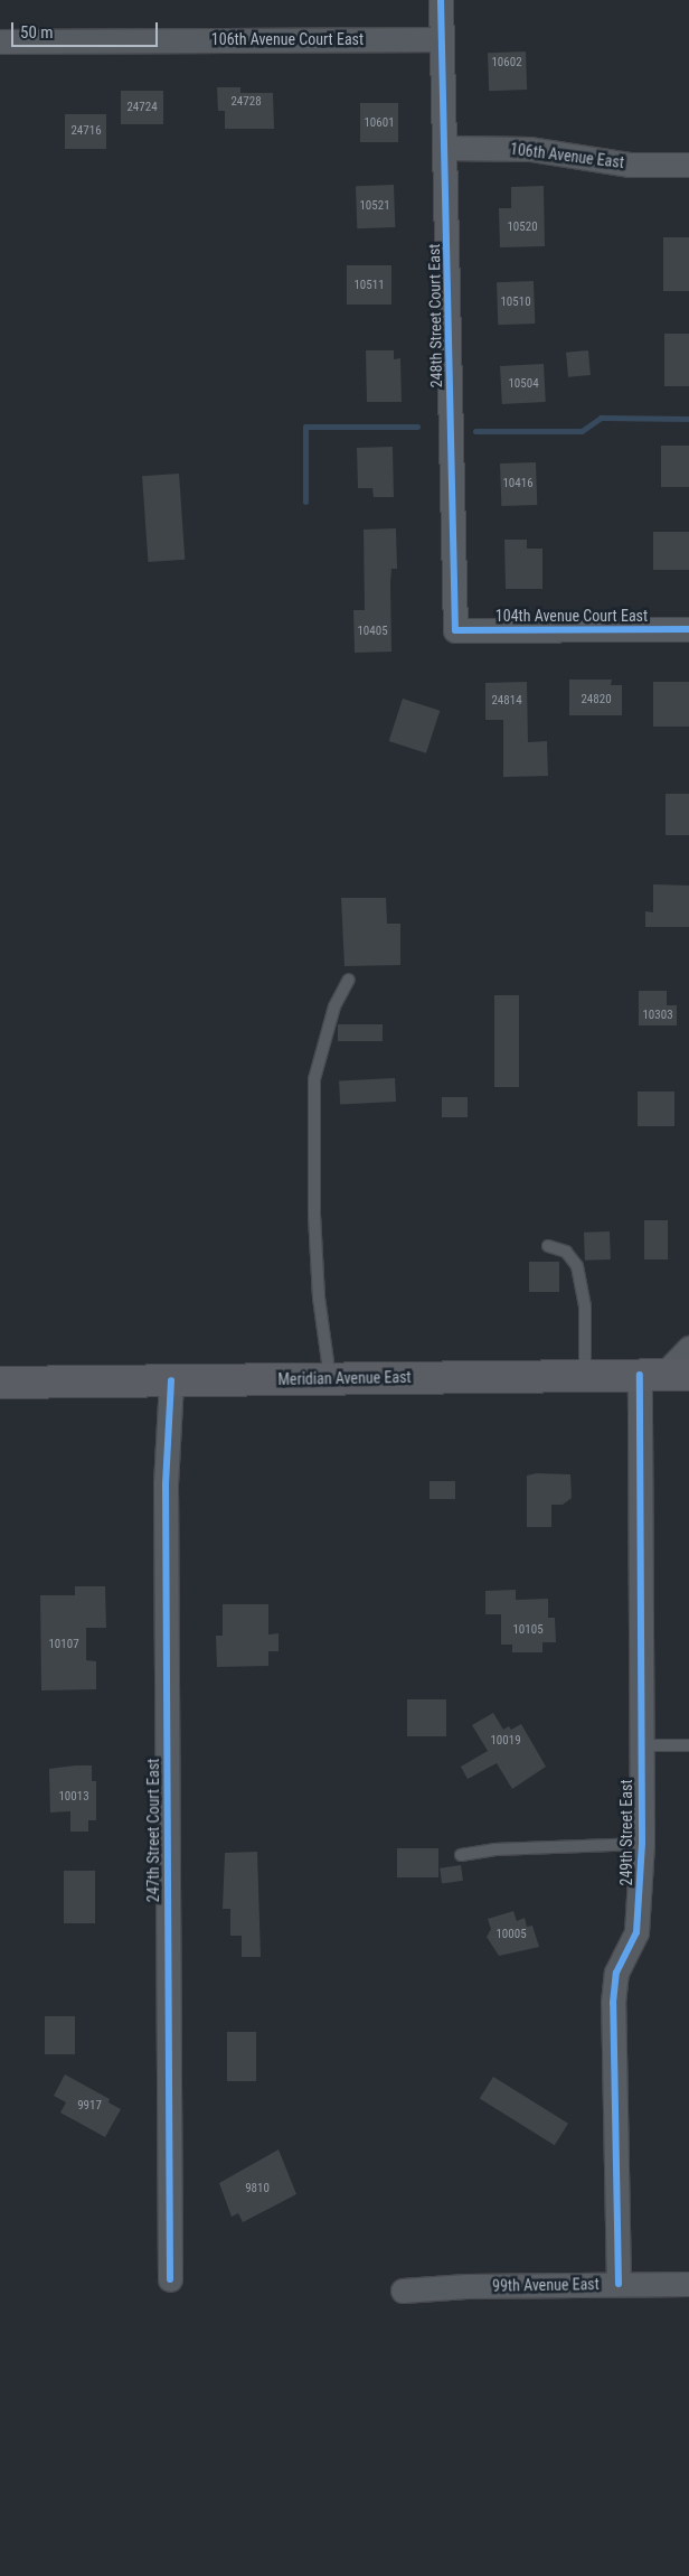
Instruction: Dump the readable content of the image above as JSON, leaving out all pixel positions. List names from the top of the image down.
{
  "streets": {
    "main road": ["Meridian Avenue East"],
    "street": [
      "106th Avenue Court East",
      "106th Avenue East",
      "248th Street Court East",
      "104th Avenue Court East",
      "247th Street Court East",
      "249th Street East",
      "99th Avenue East"
    ]
  },
  "crossings": [
    ["106th Avenue Court East", "248th Street Court East"],
    ["106th Avenue East", "248th Street Court East"],
    ["248th Street Court East", "104th Avenue Court East"],
    ["Meridian Avenue East", "247th Street Court East"],
    ["Meridian Avenue East", "249th Street East"],
    ["249th Street East", "99th Avenue East"]
  ],
  "house_numbers": [
    "10602",
    "24728",
    "24724",
    "10601",
    "24716",
    "10521",
    "10520",
    "10511",
    "10510",
    "10504",
    "10416",
    "10405",
    "24820",
    "24814",
    "10303",
    "10105",
    "10107",
    "10019",
    "10013",
    "10005",
    "9917",
    "9810"
  ],
  "scale_bar": "50 m"
}
